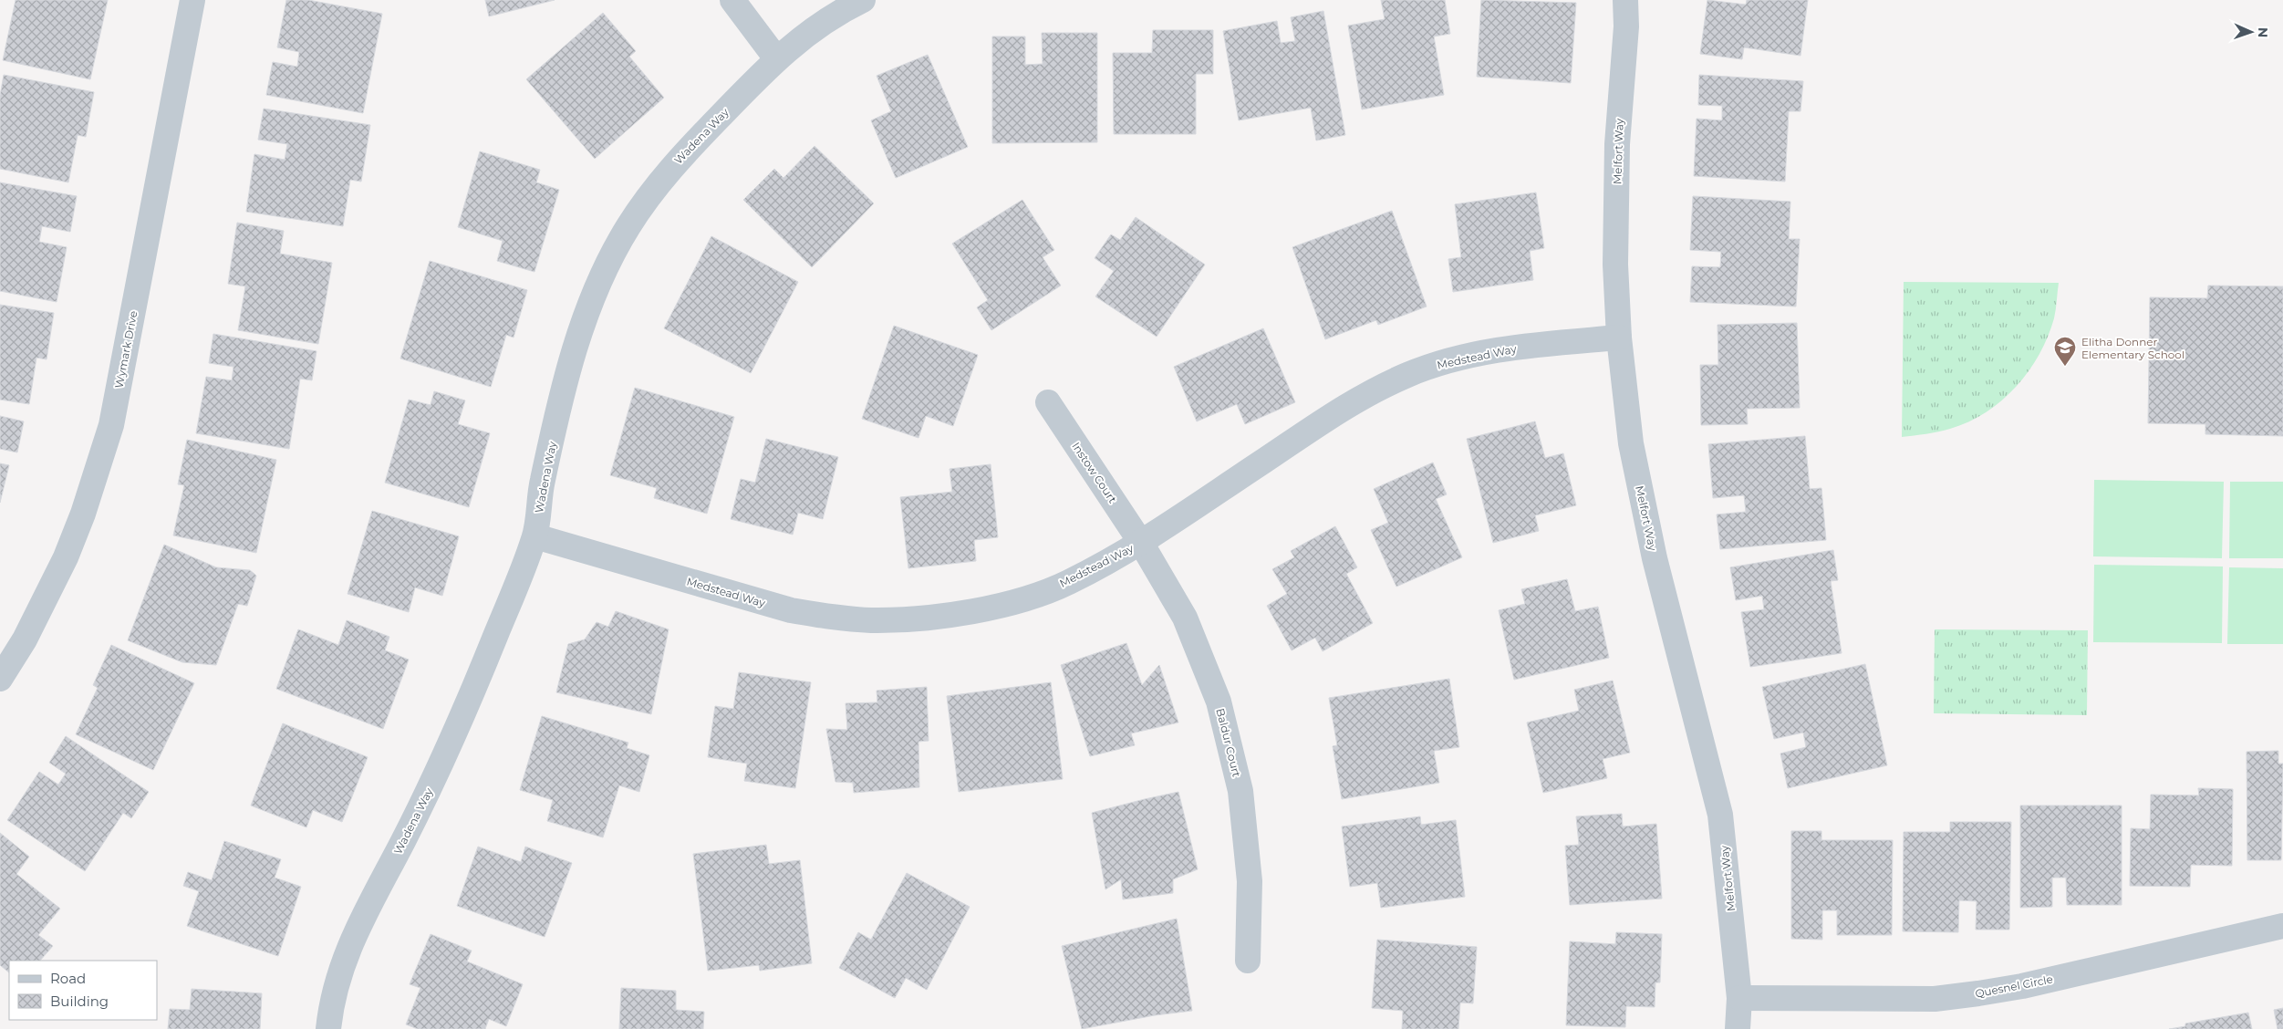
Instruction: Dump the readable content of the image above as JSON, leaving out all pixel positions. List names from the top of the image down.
{
  "streets": {
    "street": [
      "Wadena Way",
      "Melfort Way",
      "Wymark Drive",
      "Medstead Way",
      "Instow Court",
      "Baldur Court",
      "Quesnel Circle"
    ]
  },
  "crossings": [
    ["Wadena Way", "Medstead Way"],
    ["Melfort Way", "Medstead Way"],
    ["Melfort Way", "Quesnel Circle"],
    ["Medstead Way", "Instow Court"],
    ["Medstead Way", "Baldur Court"],
    ["Instow Court", "Baldur Court"]
  ],
  "places": {
    "school or university": ["Elitha Donner Elementary School"]
  },
  "legend": ["Road", "Building"],
  "north": "right"
}
